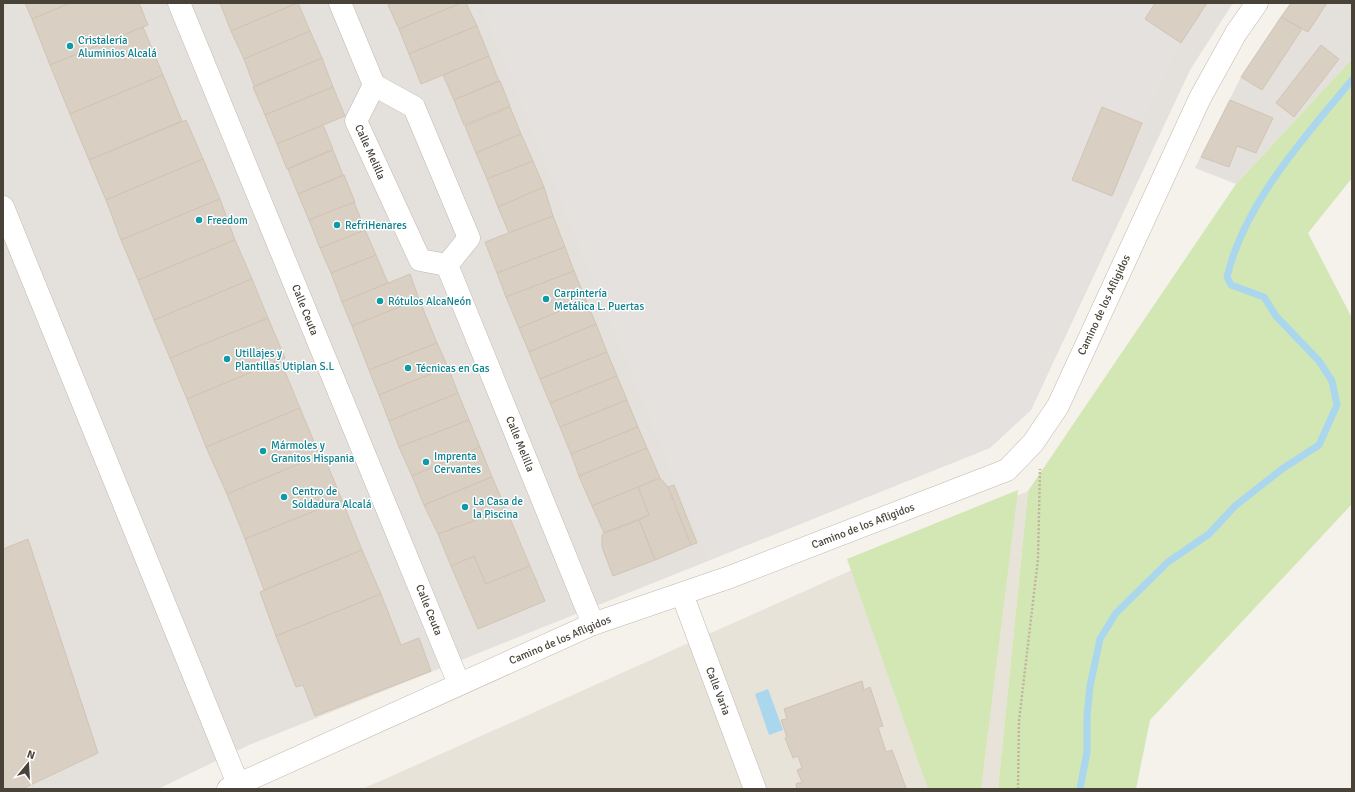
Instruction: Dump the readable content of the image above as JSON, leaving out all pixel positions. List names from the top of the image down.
{
  "streets": {
    "street": [
      "Calle Melilla",
      "Camino de los Afligidos",
      "Calle Ceuta",
      "Calle Varia"
    ]
  },
  "crossings": [
    ["Calle Melilla", "Camino de los Afligidos"],
    ["Camino de los Afligidos", "Calle Ceuta"],
    ["Camino de los Afligidos", "Calle Varia"]
  ],
  "places": [
    "Cristalería Aluminios Alcalá",
    "Freedom",
    "RefriHenares",
    "Carpintería Metálica L. Puertas",
    "Rótulos AlcaNeón",
    "Utillajes y Plantillas Utiplan S.L",
    "Técnicas en Gas",
    "Mármoles y Granitos Hispania",
    "Imprenta Cervantes",
    "Centro de Soldadura Alcalá",
    "La Casa de la Piscina"
  ],
  "north": "top"
}
